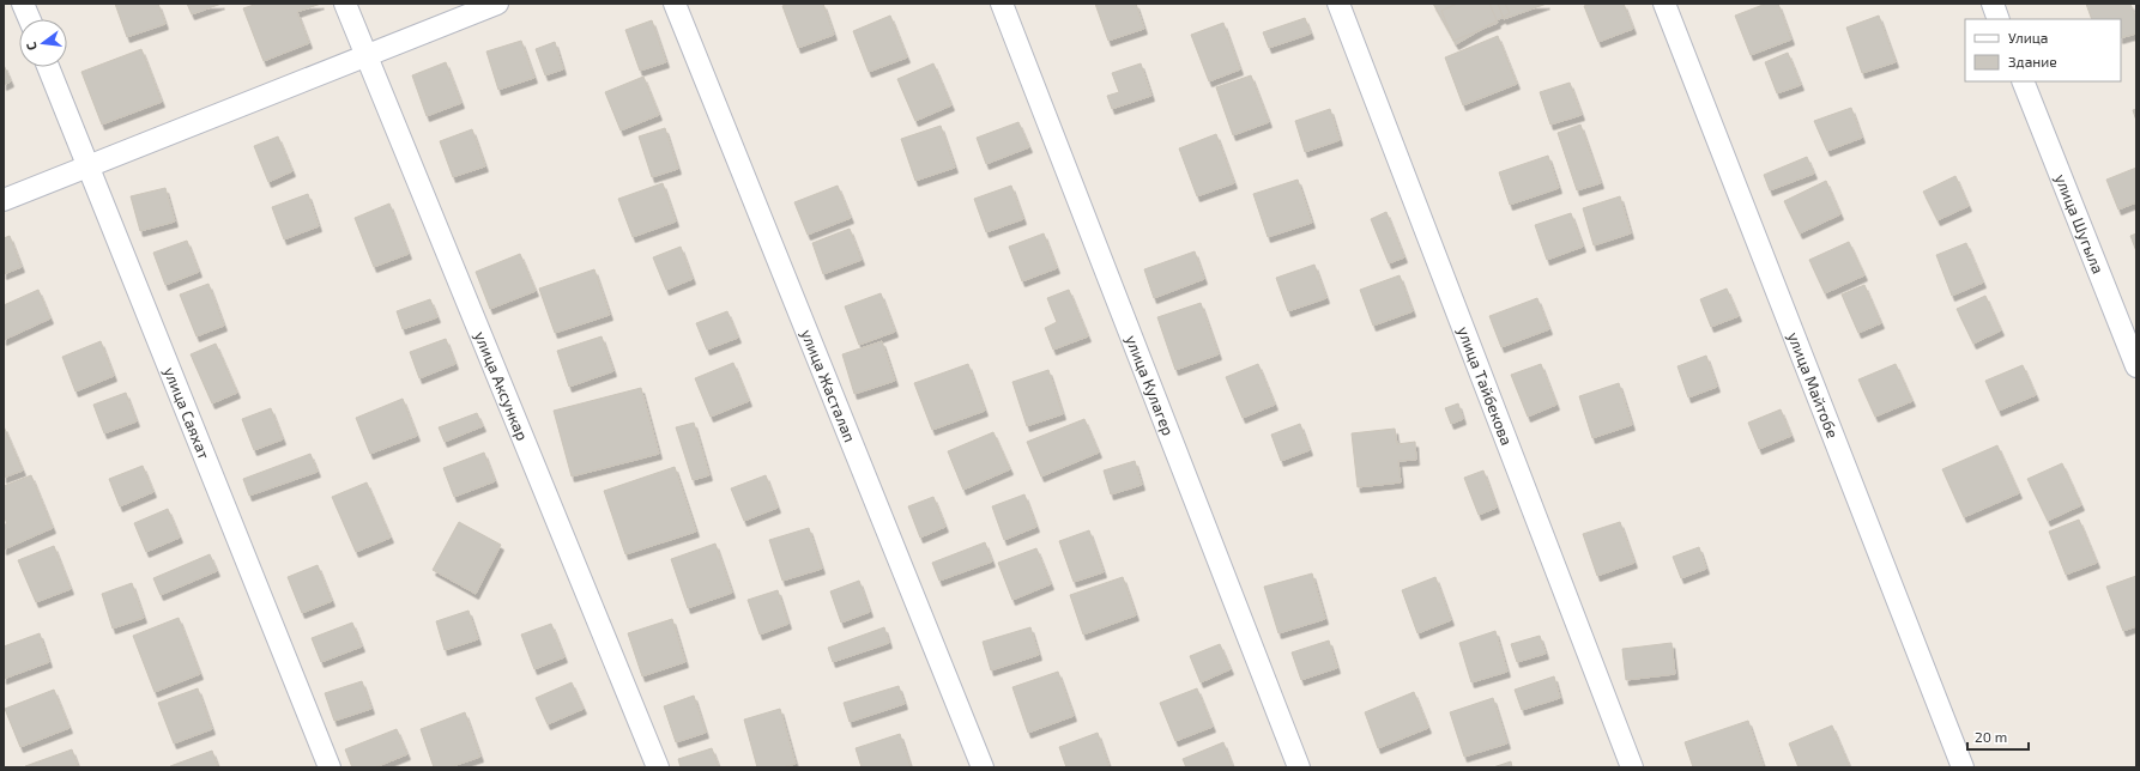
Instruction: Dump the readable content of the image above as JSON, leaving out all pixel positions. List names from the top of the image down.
{
  "streets": {
    "street": [
      "улица Шугыла",
      "улица Аксункар",
      "улица Жасталап",
      "улица Кулагер",
      "улица Тайбекова",
      "улица Майтобе",
      "улица Саяхат"
    ]
  },
  "legend": ["Улица", "Здание"],
  "scale_bar": "20 m",
  "north": "left"
}
